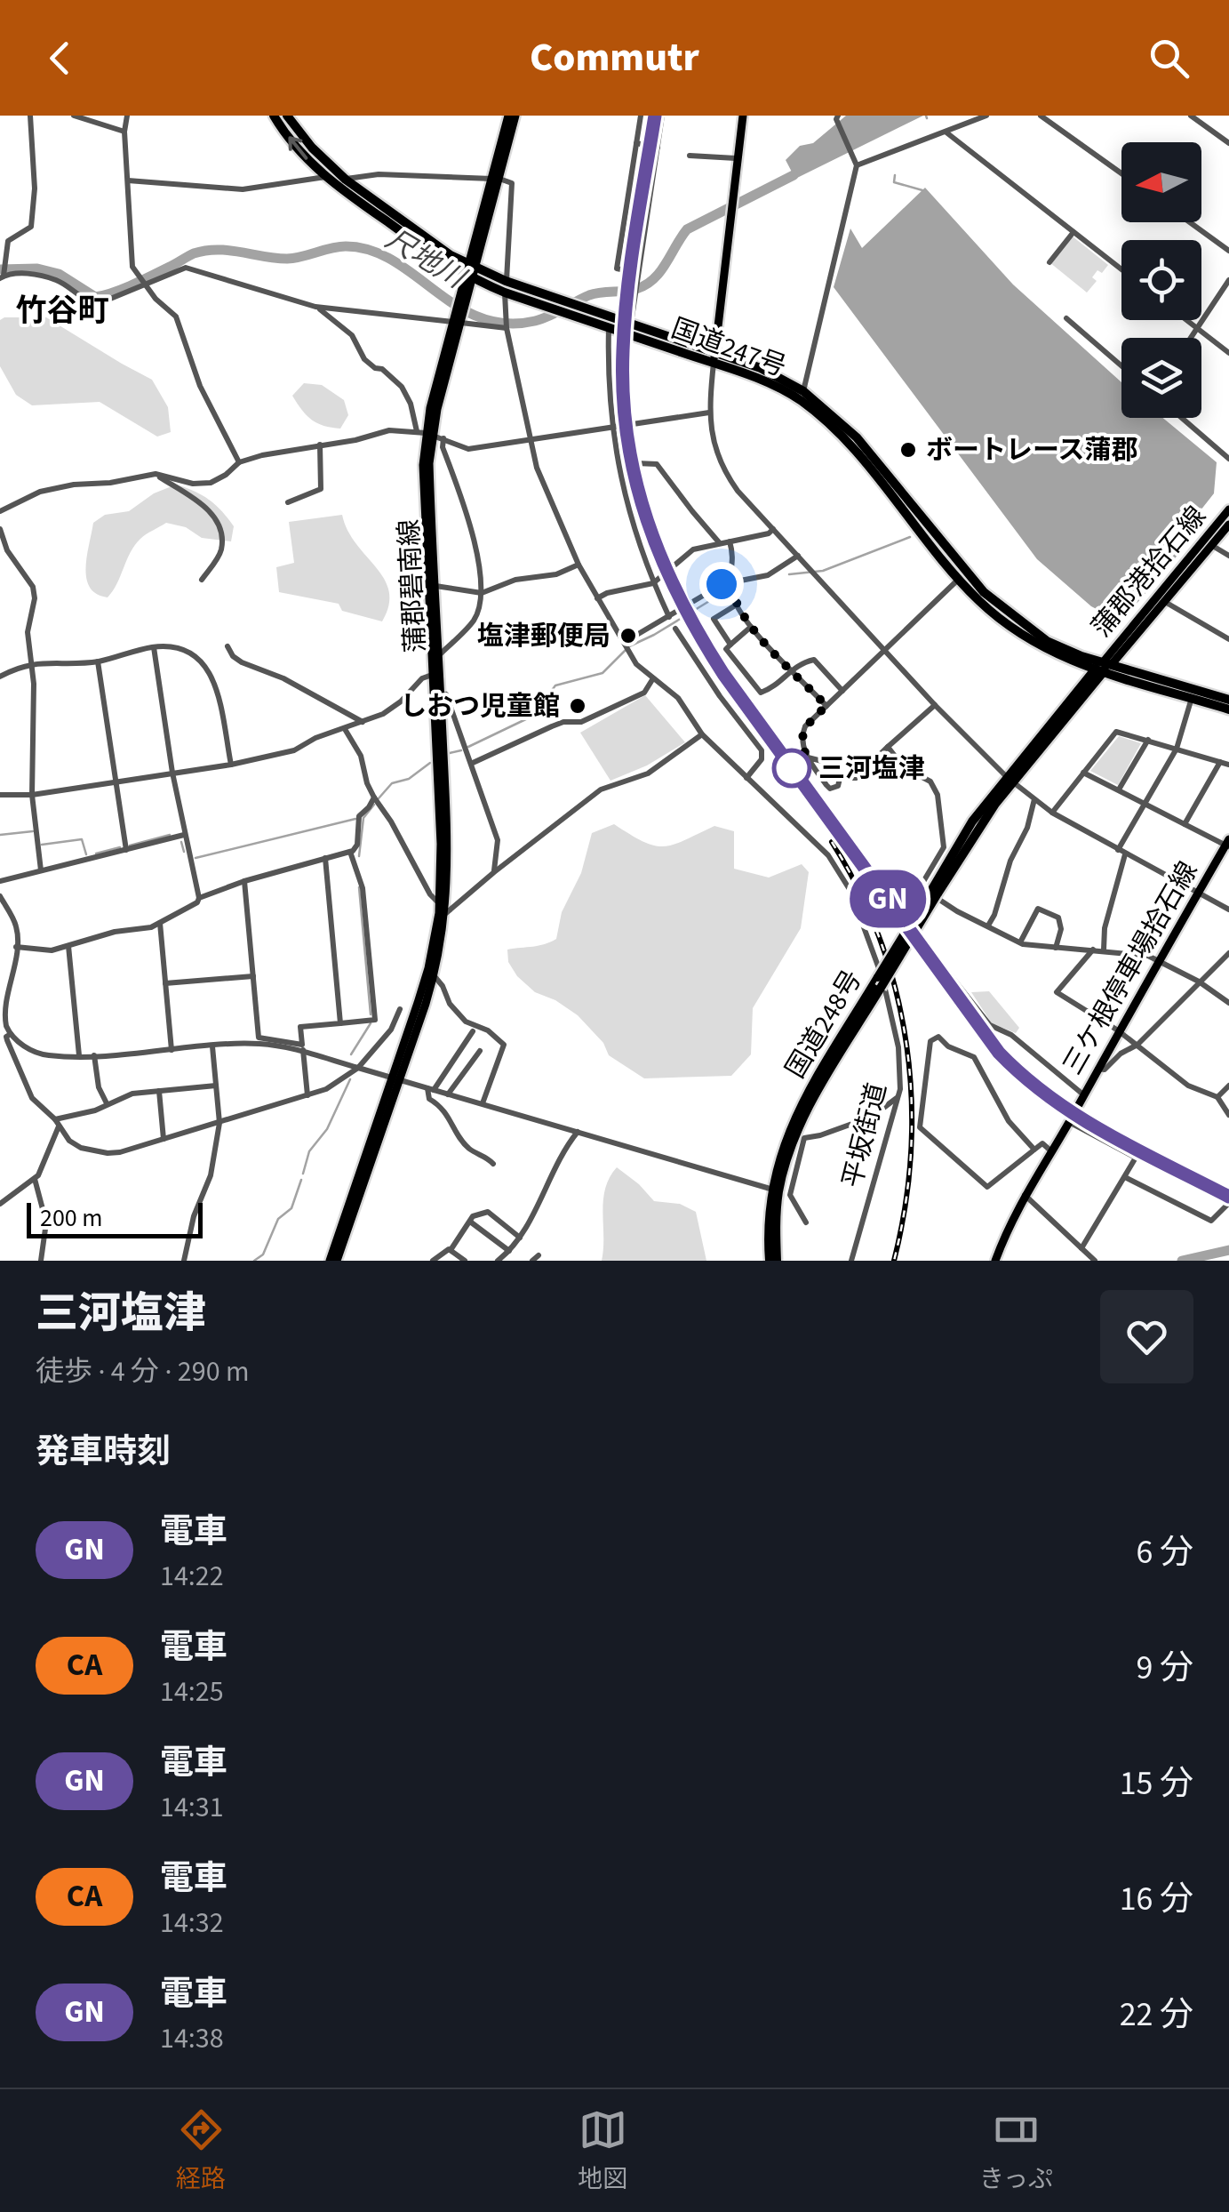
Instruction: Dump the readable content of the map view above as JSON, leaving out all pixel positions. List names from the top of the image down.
{
  "streets": {
    "highway": ["国道247号", "国道248号"],
    "main road": ["蒲郡港拾石線", "蒲郡碧南線", "三ケ根停車場拾石線"],
    "street": ["平坂街道"]
  },
  "crossings": [
    ["国道247号", "蒲郡港拾石線"],
    ["国道247号", "蒲郡碧南線"],
    ["国道247号", "国道248号"],
    ["国道247号", "平坂街道"],
    ["蒲郡港拾石線", "国道248号"]
  ],
  "districts": ["竹谷町"],
  "water": ["尺地川"],
  "places": [
    "ボートレース蒲郡",
    "塩津郵便局",
    "しおつ児童館",
    "三河塩津"
  ],
  "scale_bar": "200 m",
  "north": "left",
  "page": {
    "header": "Commutr",
    "on_map": "GN",
    "scale": "200 m",
    "heading": [
      ["三河塩津", "徒歩 · 4 分 · 290 m"],
      "発車時刻"
    ],
    "list": [
      {
        "mark": "GN",
        "name": "電車",
        "note": "14:22",
        "value": "6 分"
      },
      {
        "mark": "CA",
        "name": "電車",
        "note": "14:25",
        "value": "9 分"
      },
      {
        "mark": "GN",
        "name": "電車",
        "note": "14:31",
        "value": "15 分"
      },
      {
        "mark": "CA",
        "name": "電車",
        "note": "14:32",
        "value": "16 分"
      },
      {
        "mark": "GN",
        "name": "電車",
        "note": "14:38",
        "value": "22 分"
      }
    ],
    "tabs": ["経路", "地図", "きっぷ"]
  }
}
